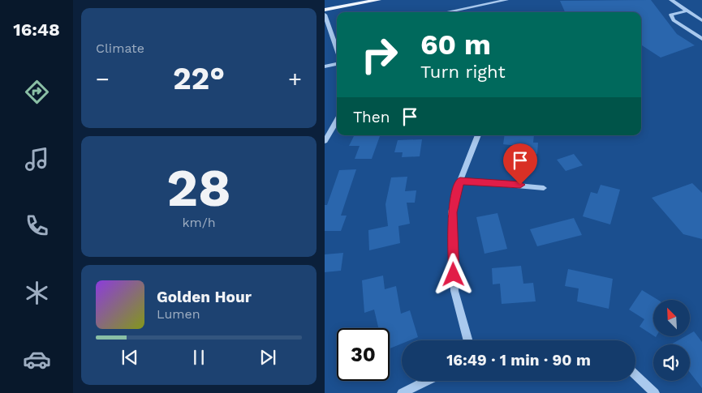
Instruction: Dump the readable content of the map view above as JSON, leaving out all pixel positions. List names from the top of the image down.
{
  "north": "top left",
  "page": {
    "tabs": "16:48",
    "tile": [
      "Climate",
      ["28", "km/h"]
    ],
    "turn": ["60 m", "Turn right"],
    "heat": ["−", "22°", "+"],
    "then": "Then",
    "song": ["Golden Hour", "Lumen"],
    "limit": "30",
    "trip": "16:49 · 1 min · 90 m"
  }
}
